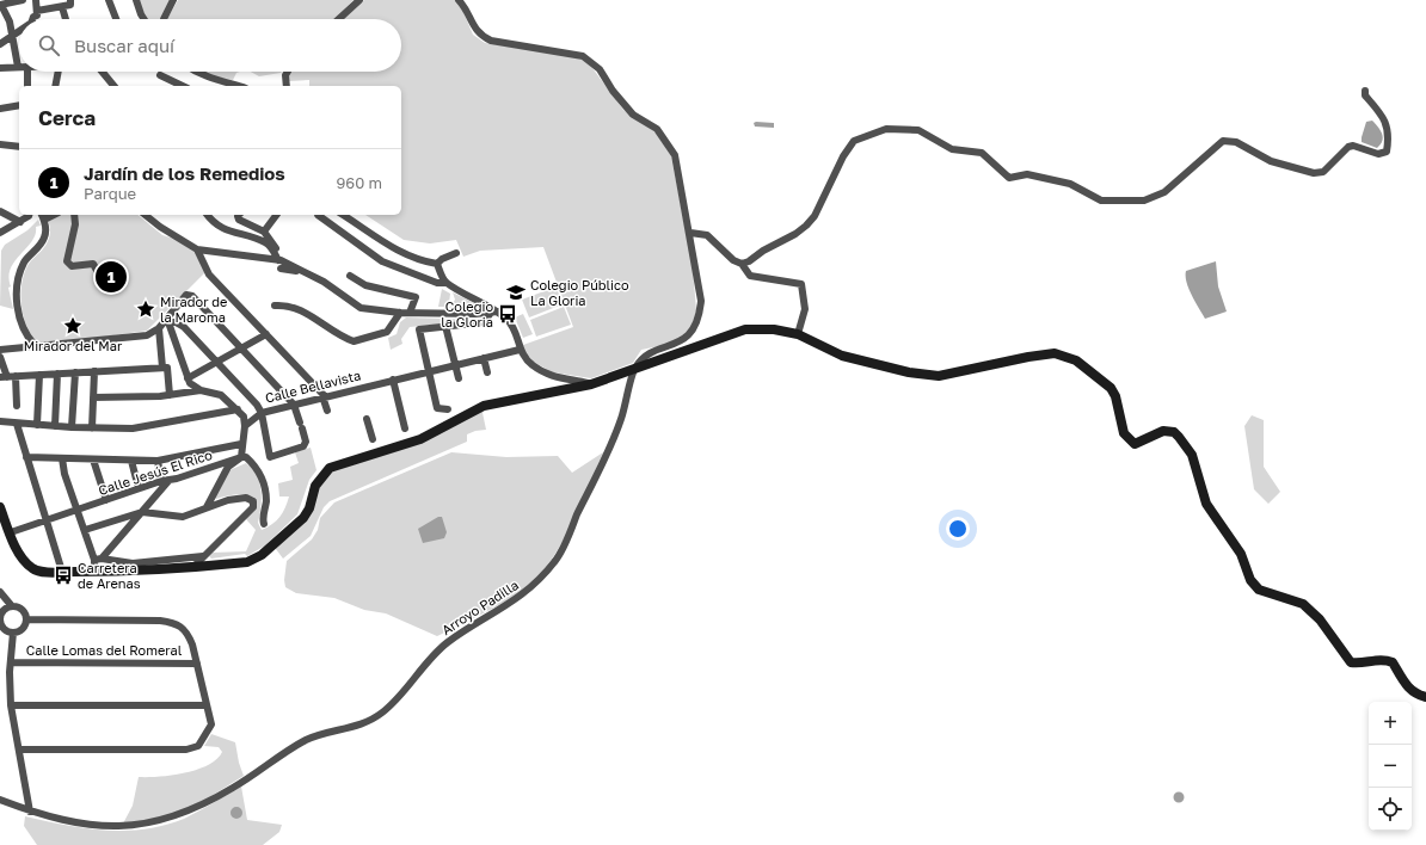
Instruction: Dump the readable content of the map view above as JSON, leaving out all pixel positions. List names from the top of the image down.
{
  "streets": {
    "street": [
      "Calle Bellavista",
      "Calle Jesús El Rico",
      "Arroyo Padilla",
      "Calle Lomas del Romeral"
    ]
  },
  "places": {
    "school or university": ["Colegio Público La Gloria"],
    "place": ["Mirador de la Maroma", "Mirador del Mar"],
    "bus stop": ["Colegio la Gloria", "Carretera de Arenas"]
  },
  "page": {
    "search": "Buscar aquí",
    "heading": "Cerca",
    "list": [
      {
        "mark": "1",
        "name": "Jardín de los Remedios",
        "note": "Parque",
        "value": "960 m"
      }
    ],
    "pins": "1",
    "map_buttons": ["+", "−"]
  }
}
